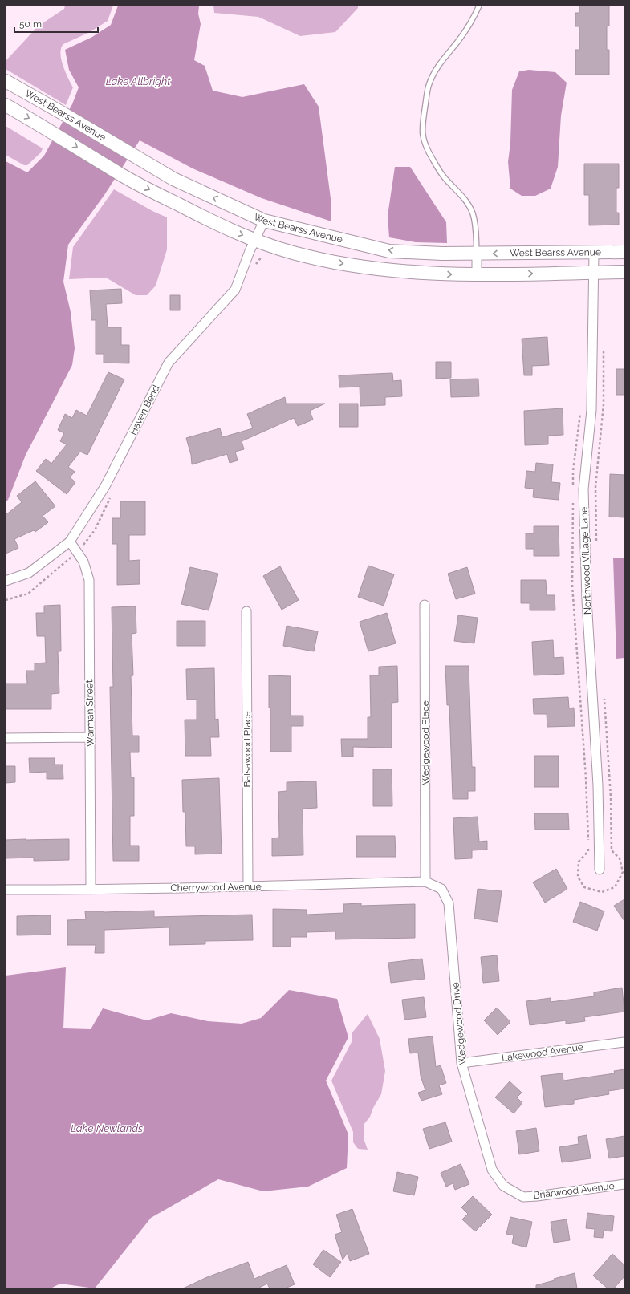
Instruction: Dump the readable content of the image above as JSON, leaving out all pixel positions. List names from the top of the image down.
{
  "streets": {
    "main road": ["West Bearss Avenue"],
    "street": [
      "Haven Bend",
      "Northwood Village Lane",
      "Warman Street",
      "Wedgewood Place",
      "Balsawood Place",
      "Cherrywood Avenue",
      "Wedgewood Drive",
      "Lakewood Avenue",
      "Briarwood Avenue"
    ]
  },
  "crossings": [
    ["West Bearss Avenue", "Haven Bend"],
    ["West Bearss Avenue", "Northwood Village Lane"],
    ["Haven Bend", "Warman Street"],
    ["Warman Street", "Cherrywood Avenue"],
    ["Wedgewood Place", "Cherrywood Avenue"],
    ["Wedgewood Place", "Wedgewood Drive"],
    ["Balsawood Place", "Cherrywood Avenue"],
    ["Cherrywood Avenue", "Wedgewood Drive"],
    ["Wedgewood Drive", "Lakewood Avenue"],
    ["Wedgewood Drive", "Briarwood Avenue"]
  ],
  "water": ["Lake Allbright", "Lake Newlands"],
  "scale_bar": "50 m"
}
